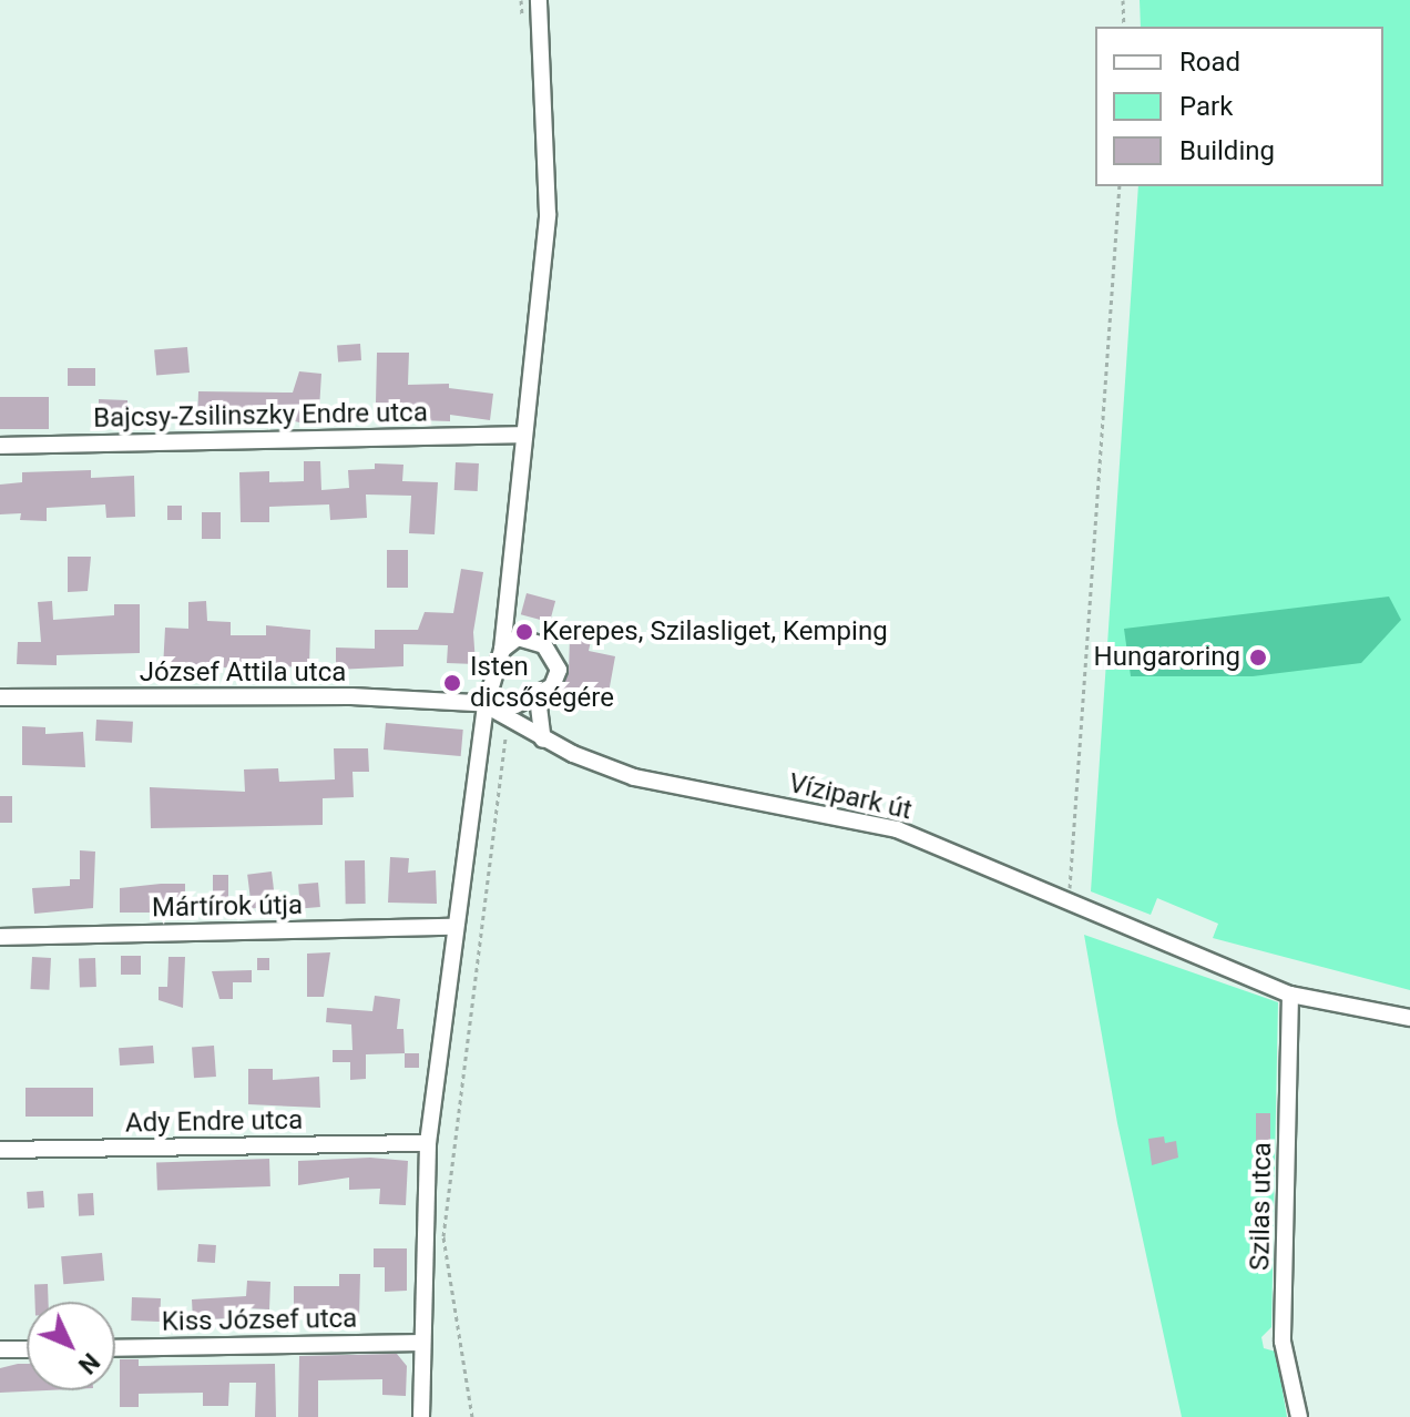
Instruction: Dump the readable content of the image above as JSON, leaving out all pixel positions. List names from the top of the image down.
{
  "streets": {
    "street": [
      "Bajcsy-Zsilinszky Endre utca",
      "József Attila utca",
      "Vízipark út",
      "Mártírok útja",
      "Ady Endre utca",
      "Szilas utca",
      "Kiss József utca"
    ]
  },
  "crossings": [
    ["József Attila utca", "Vízipark út"],
    ["Vízipark út", "Szilas utca"]
  ],
  "places": ["Kerepes, Szilasliget, Kemping", "Hungaroring", "Isten dicsőségére"],
  "legend": ["Road", "Park", "Building"],
  "north": "bottom right"
}
